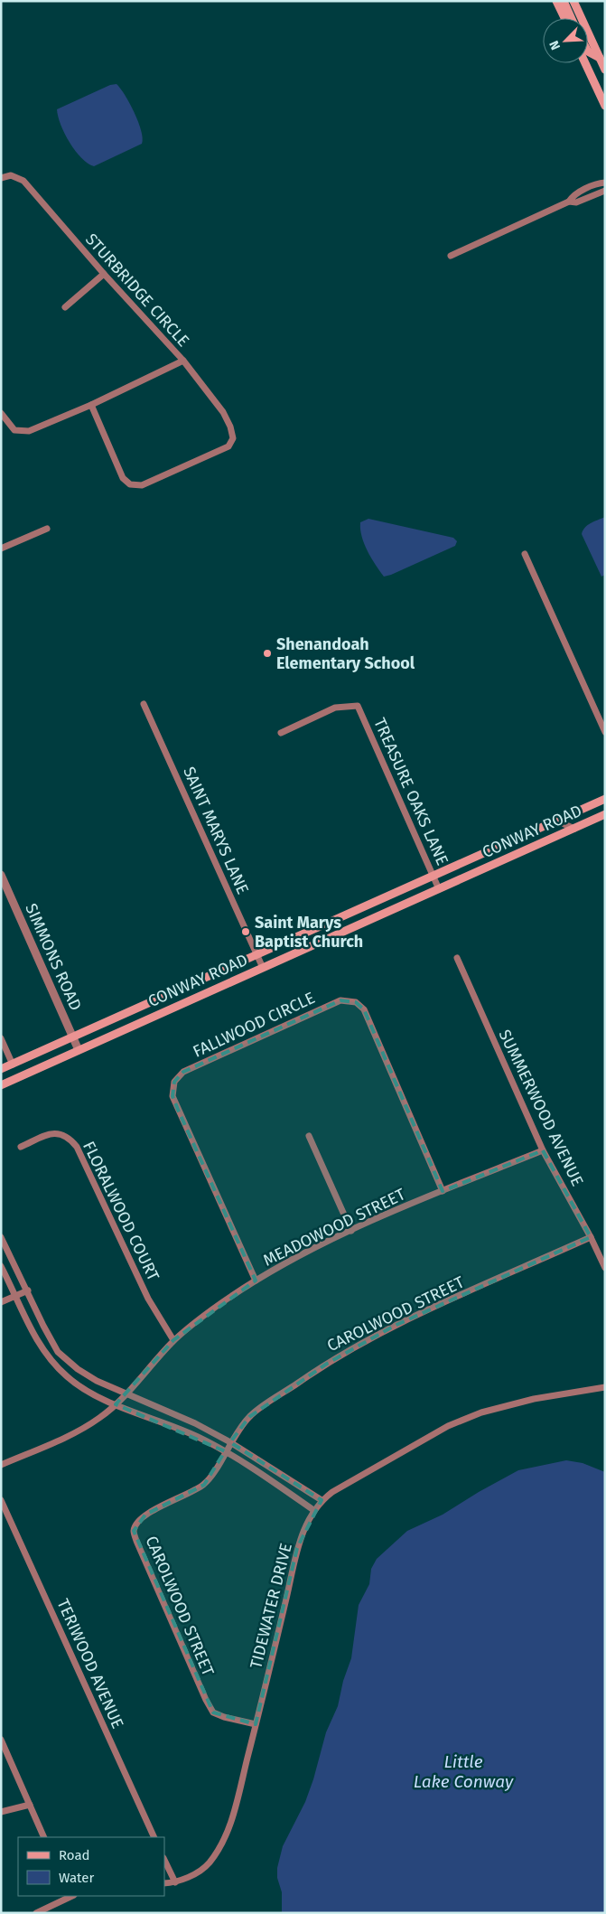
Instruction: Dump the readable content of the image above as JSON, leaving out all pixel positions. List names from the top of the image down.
{
  "streets": {
    "main road": ["CONWAY ROAD"],
    "street": [
      "STURBRIDGE CIRCLE",
      "TREASURE OAKS LANE",
      "SAINT MARYS LANE",
      "SIMMONS ROAD",
      "FALLWOOD CIRCLE",
      "SUMMERWOOD AVENUE",
      "FLORALWOOD COURT",
      "MEADOWOOD STREET",
      "CAROLWOOD STREET",
      "TIDEWATER DRIVE",
      "TERIWOOD AVENUE"
    ]
  },
  "crossings": [
    ["TREASURE OAKS LANE", "CONWAY ROAD"],
    ["SAINT MARYS LANE", "CONWAY ROAD"],
    ["CONWAY ROAD", "SIMMONS ROAD"],
    ["FALLWOOD CIRCLE", "MEADOWOOD STREET"],
    ["SUMMERWOOD AVENUE", "MEADOWOOD STREET"],
    ["SUMMERWOOD AVENUE", "CAROLWOOD STREET"],
    ["FLORALWOOD COURT", "MEADOWOOD STREET"],
    ["CAROLWOOD STREET", "TIDEWATER DRIVE"]
  ],
  "water": ["Little Lake Conway"],
  "places": ["Shenandoah Elementary School", "Saint Marys Baptist Church"],
  "legend": ["Road", "Water"],
  "north": "bottom left"
}
